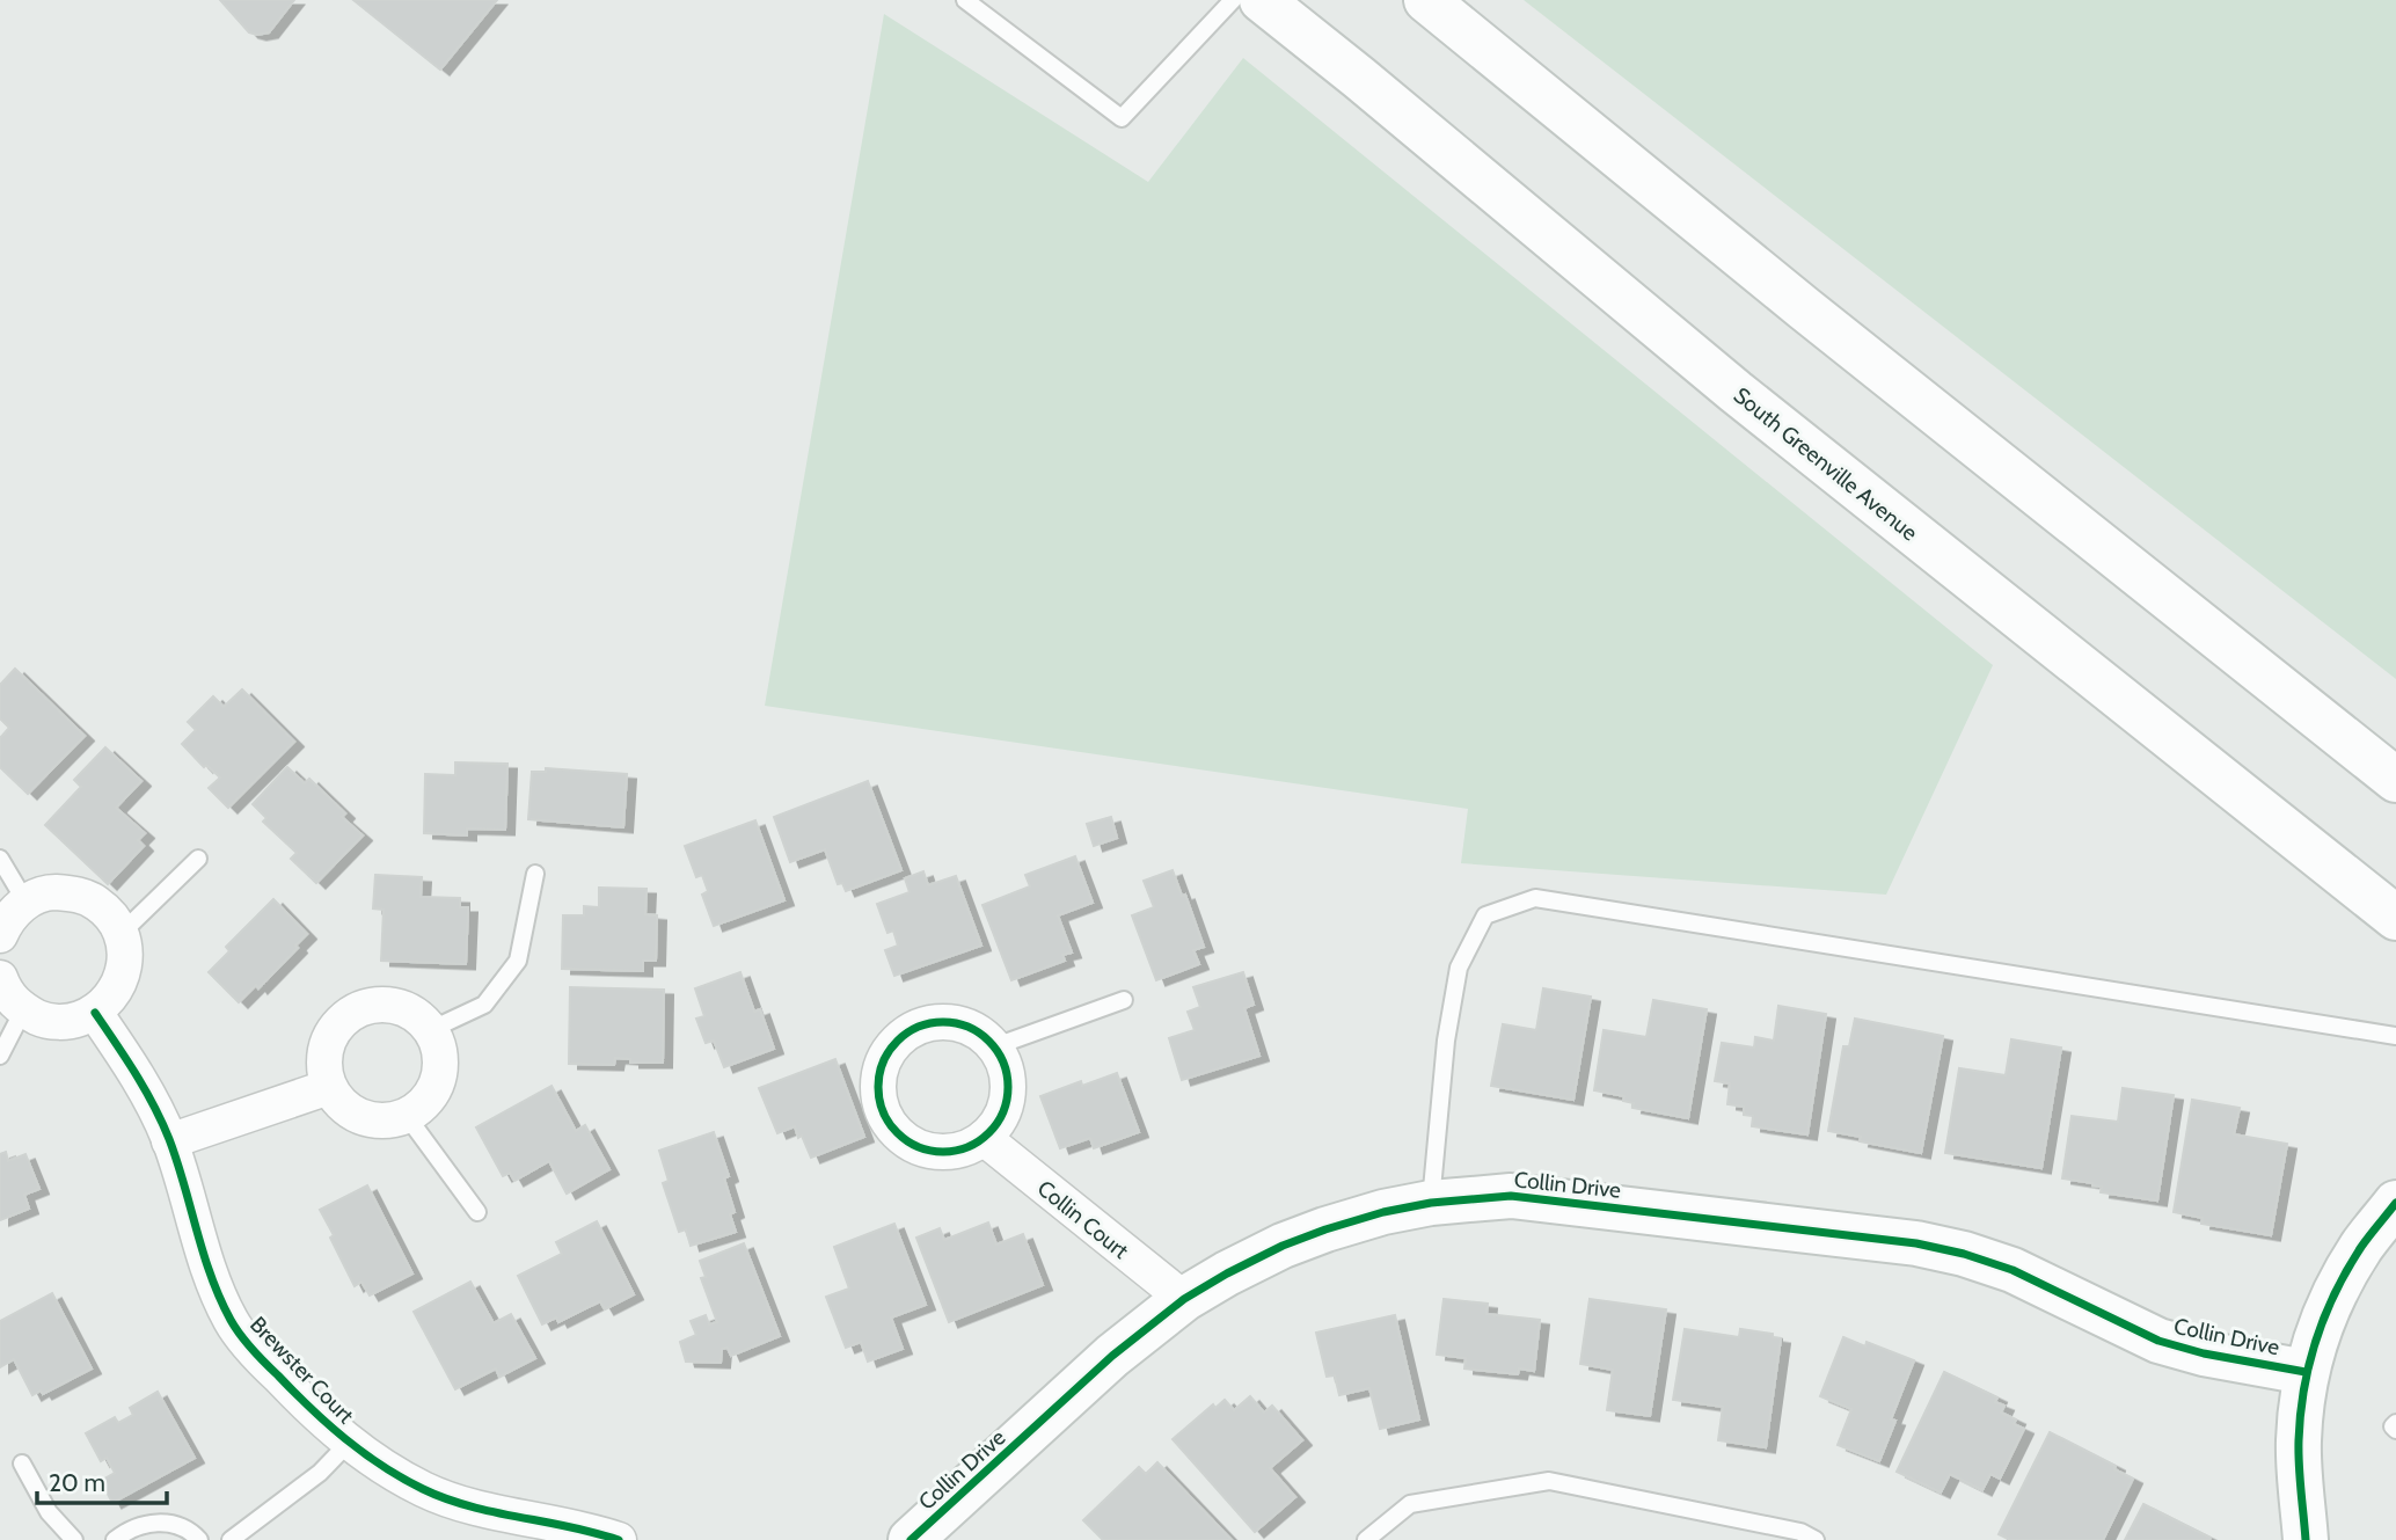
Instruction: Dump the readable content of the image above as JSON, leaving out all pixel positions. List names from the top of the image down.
{
  "streets": {
    "main road": ["South Greenville Avenue", "Collin Drive"],
    "street": ["Collin Court", "Brewster Court"]
  },
  "crossings": [
    ["Collin Drive", "Collin Court"]
  ],
  "scale_bar": "20 m"
}
